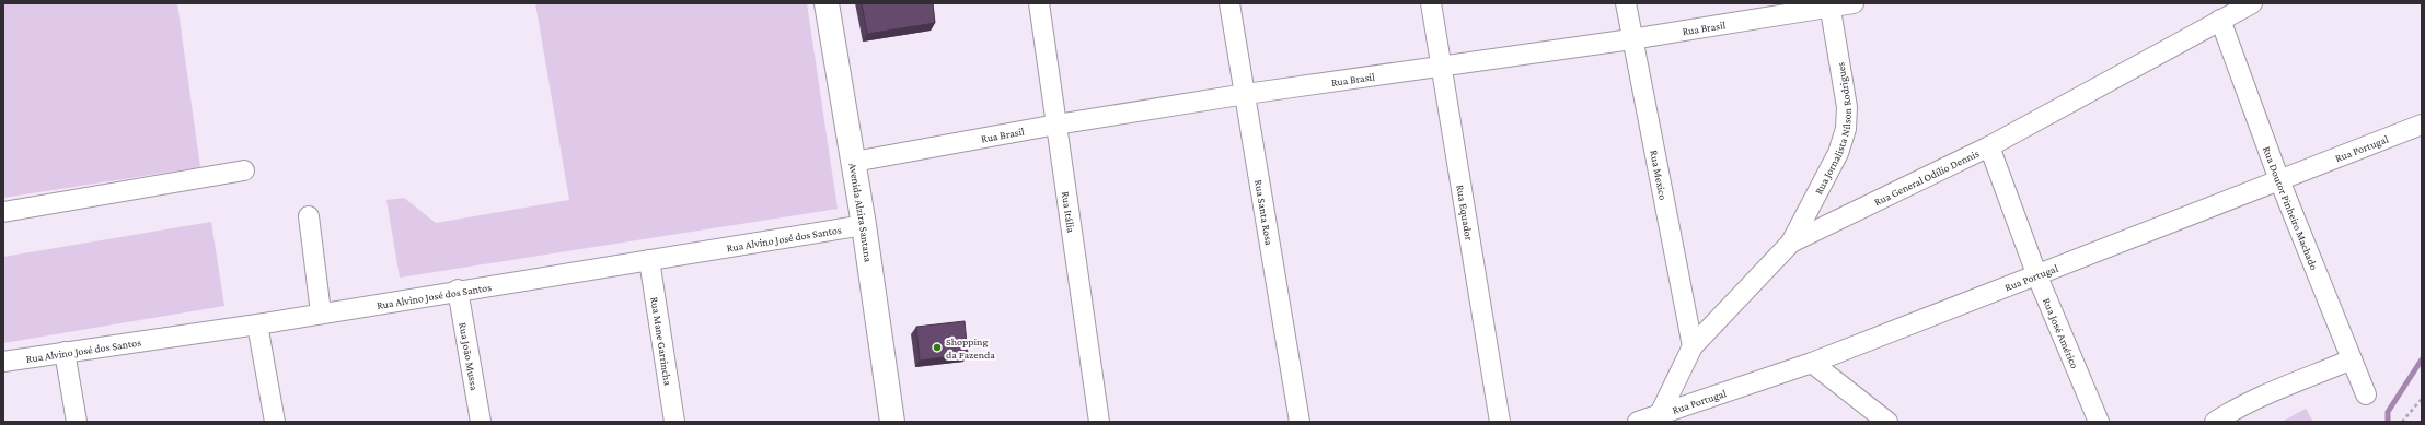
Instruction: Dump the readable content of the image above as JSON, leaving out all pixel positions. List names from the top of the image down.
{
  "streets": {
    "main road": ["Avenida Alzira Santana"],
    "street": [
      "Rua Brasil",
      "Rua Jornalista Nílson Rodrigues",
      "Rua Portugal",
      "Rua Mexico",
      "Rua General Odílio Dennis",
      "Rua Doutor Pinheiro Machado",
      "Rua Itália",
      "Rua Santa Rosa",
      "Rua Equador",
      "Rua Alvino José dos Santos",
      "Rua José Américo",
      "Rua Mane Garrincha",
      "Rua João Mussa"
    ]
  },
  "crossings": [
    ["Rua Brasil", "Rua Jornalista Nílson Rodrigues"],
    ["Rua Brasil", "Rua Mexico"],
    ["Rua Brasil", "Avenida Alzira Santana"],
    ["Rua Brasil", "Rua Itália"],
    ["Rua Brasil", "Rua Santa Rosa"],
    ["Rua Brasil", "Rua Equador"],
    ["Rua Jornalista Nílson Rodrigues", "Rua General Odílio Dennis"],
    ["Rua Portugal", "Rua General Odílio Dennis"],
    ["Rua Portugal", "Rua Doutor Pinheiro Machado"],
    ["Rua Portugal", "Rua José Américo"],
    ["Rua Mexico", "Rua General Odílio Dennis"],
    ["Rua General Odílio Dennis", "Rua Doutor Pinheiro Machado"],
    ["Rua General Odílio Dennis", "Rua José Américo"],
    ["Avenida Alzira Santana", "Rua Alvino José dos Santos"],
    ["Rua Alvino José dos Santos", "Rua Mane Garrincha"],
    ["Rua Alvino José dos Santos", "Rua João Mussa"]
  ],
  "places": ["Shopping da Fazenda"]
}
